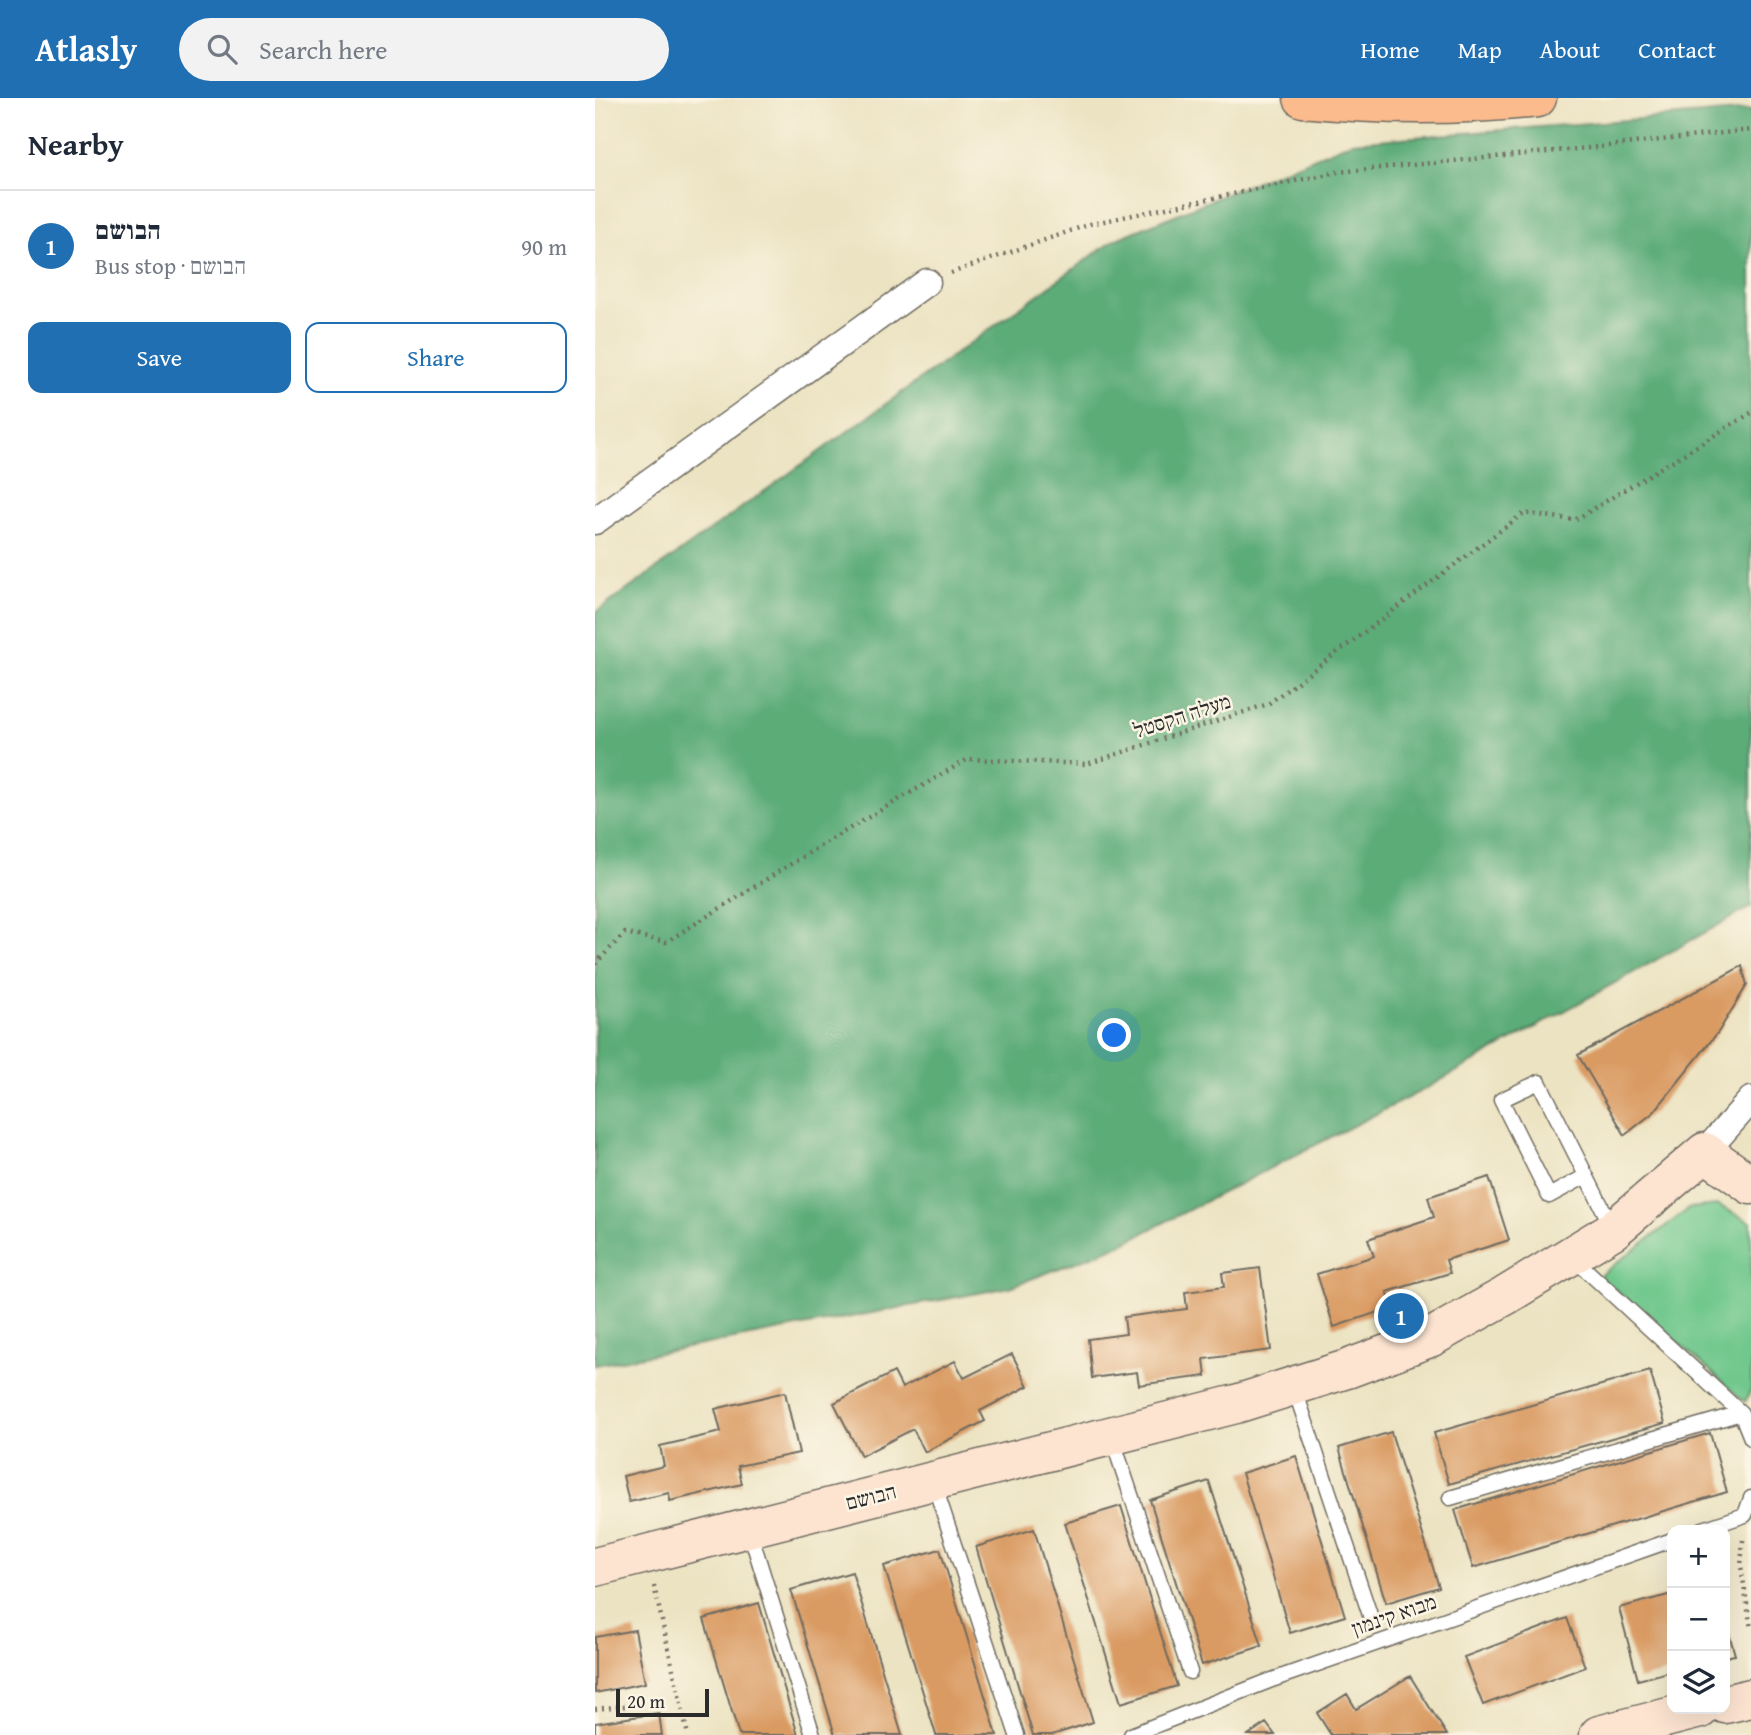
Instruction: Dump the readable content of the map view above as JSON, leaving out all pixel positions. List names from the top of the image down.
{
  "streets": {
    "street": ["הבושם"],
    "lane": ["מבוא קינמון"],
    "path": ["מעלה הקסטל"]
  },
  "scale_bar": "20 m",
  "page": {
    "header": "Atlasly",
    "search": "Search here",
    "nav": [
      "Home",
      "Map",
      "About",
      "Contact"
    ],
    "heading": "Nearby",
    "list": [
      {
        "mark": "1",
        "name": "הבושם",
        "note": "Bus stop · הבושם",
        "value": "90 m"
      }
    ],
    "buttons": ["Save", "Share"],
    "pins": "1",
    "map_buttons": ["+", "−"],
    "scale": "20 m"
  }
}
